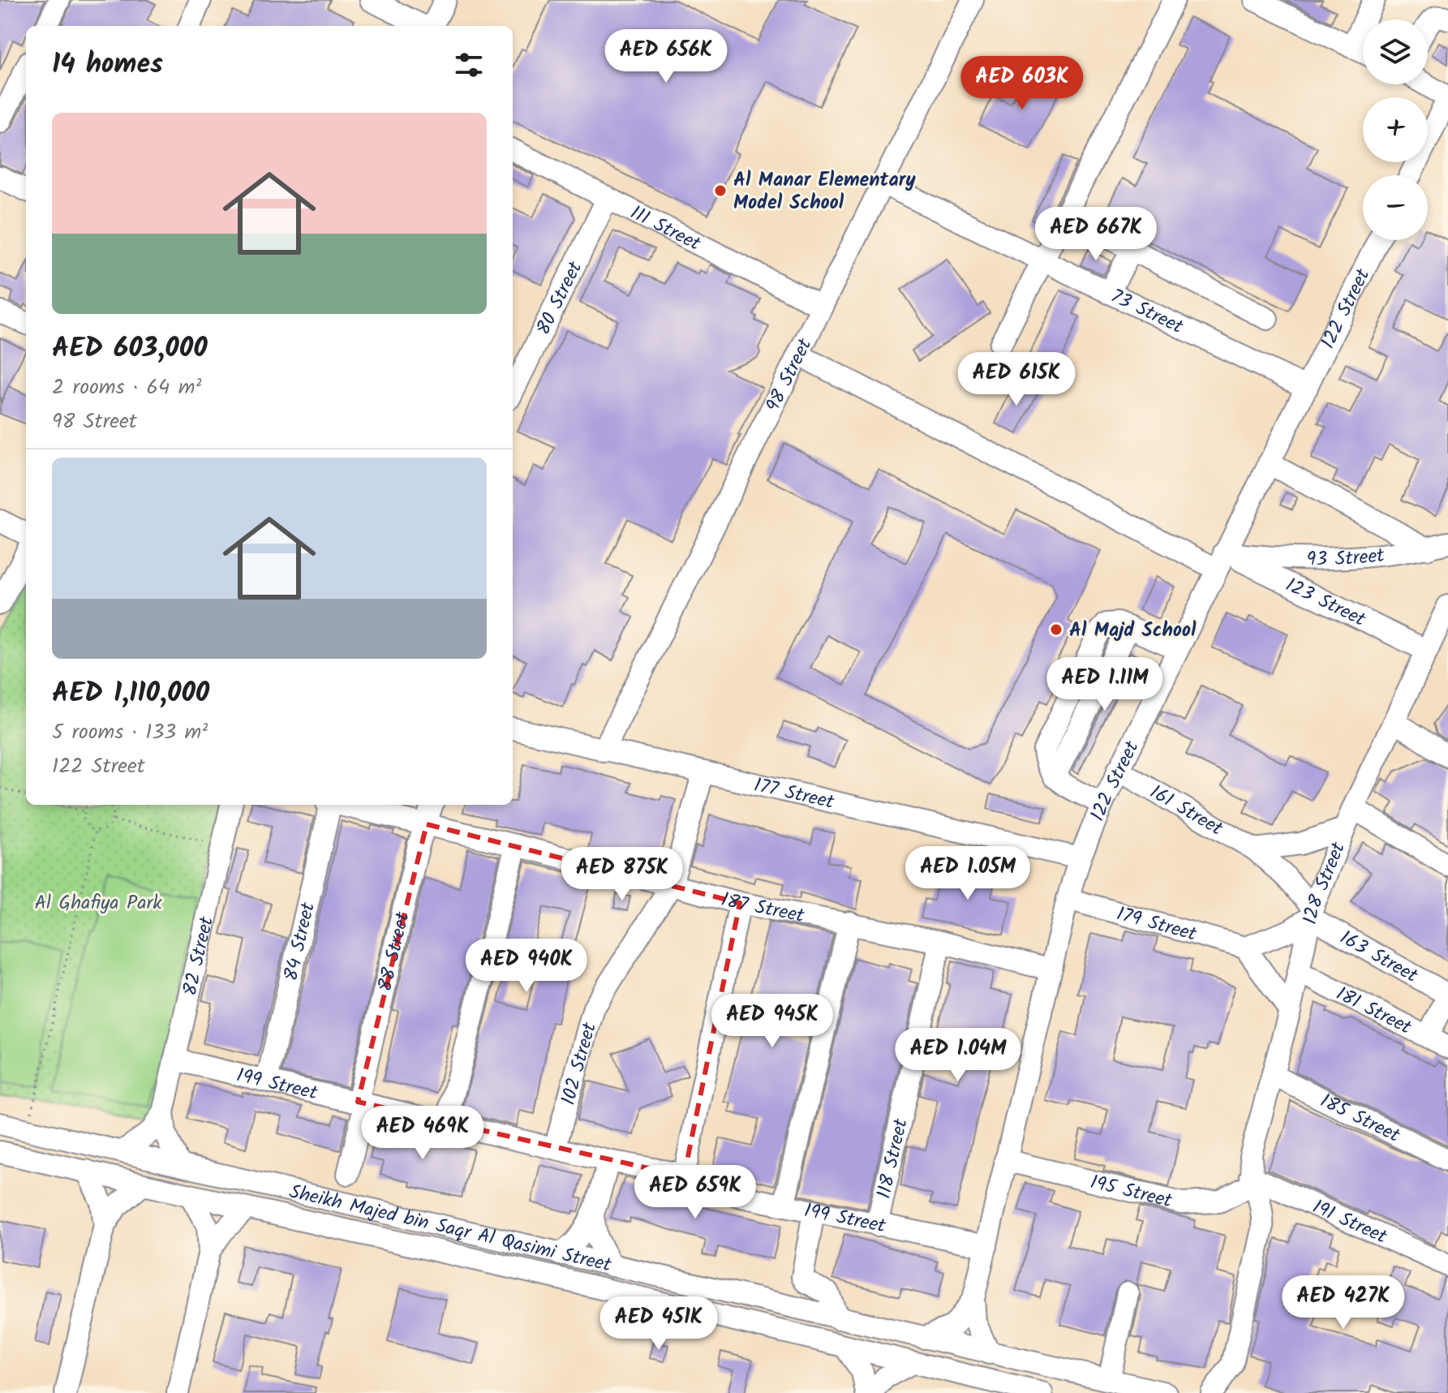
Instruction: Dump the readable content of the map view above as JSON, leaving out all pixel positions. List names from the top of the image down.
{
  "streets": {
    "street": [
      "111 Street",
      "80 Street",
      "122 Street",
      "73 Street",
      "98 Street",
      "93 Street",
      "123 Street",
      "177 Street",
      "161 Street",
      "128 Street",
      "187 Street",
      "179 Street",
      "84 Street",
      "88 Street",
      "82 Street",
      "163 Street",
      "181 Street",
      "102 Street",
      "199 Street",
      "185 Street",
      "118 Street",
      "195 Street",
      "191 Street",
      "Sheikh Majed bin Saqr Al Qasimi Street"
    ]
  },
  "crossings": [
    ["111 Street", "80 Street"],
    ["111 Street", "98 Street"],
    ["122 Street", "73 Street"],
    ["122 Street", "93 Street"],
    ["122 Street", "123 Street"],
    ["122 Street", "177 Street"],
    ["122 Street", "161 Street"],
    ["122 Street", "187 Street"],
    ["122 Street", "179 Street"],
    ["122 Street", "199 Street"],
    ["122 Street", "195 Street"],
    ["122 Street", "Sheikh Majed bin Saqr Al Qasimi Street"],
    ["73 Street", "98 Street"],
    ["98 Street", "123 Street"],
    ["98 Street", "177 Street"],
    ["93 Street", "123 Street"],
    ["123 Street", "128 Street"],
    ["177 Street", "102 Street"],
    ["161 Street", "128 Street"],
    ["161 Street", "163 Street"],
    ["128 Street", "163 Street"],
    ["128 Street", "181 Street"],
    ["128 Street", "185 Street"],
    ["128 Street", "195 Street"],
    ["128 Street", "191 Street"],
    ["187 Street", "88 Street"],
    ["187 Street", "102 Street"],
    ["187 Street", "118 Street"],
    ["84 Street", "199 Street"],
    ["88 Street", "199 Street"],
    ["82 Street", "199 Street"],
    ["82 Street", "Sheikh Majed bin Saqr Al Qasimi Street"],
    ["102 Street", "199 Street"],
    ["199 Street", "118 Street"],
    ["195 Street", "191 Street"]
  ],
  "parks": ["Al Ghafiya Park"],
  "places": ["Al Manar Elementary Model School", "Al Majd School"],
  "page": {
    "map_buttons": ["+", "−"],
    "heading": "14 homes",
    "price": [
      "AED 656K",
      "AED 603K",
      "AED 667K",
      "AED 615K",
      "AED 1.11M",
      "AED 1.05M",
      "AED 875K",
      "AED 940K",
      "AED 945K",
      "AED 1.04M",
      "AED 469K",
      "AED 659K",
      "AED 427K",
      "AED 451K"
    ],
    "list": [
      {
        "name": "AED 603,000",
        "note": "2 rooms · 64 m² · 98 Street"
      },
      {
        "name": "AED 1,110,000",
        "note": "5 rooms · 133 m² · 122 Street"
      }
    ]
  }
}
